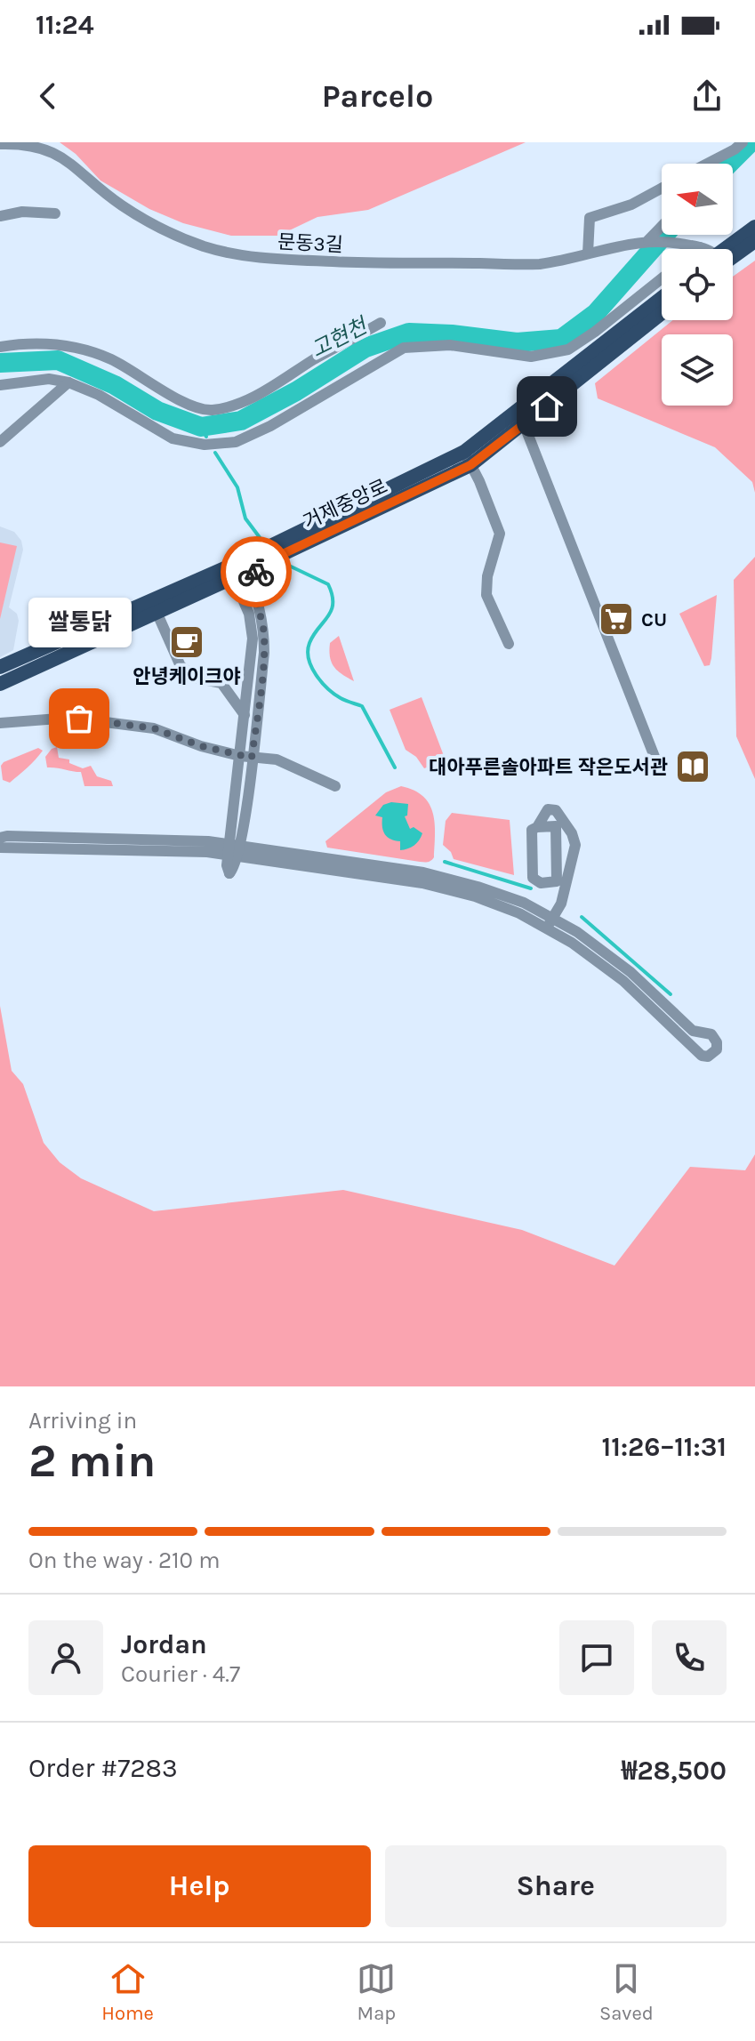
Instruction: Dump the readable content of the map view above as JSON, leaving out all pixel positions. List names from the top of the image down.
{
  "streets": {
    "main road": ["거제중앙로"],
    "street": ["문동3길"]
  },
  "water": ["고현천"],
  "places": {
    "supermarket": ["CU"],
    "cafe": ["안녕케이크야"],
    "other": ["쌀통닭"],
    "library": ["대아푸른솔아파트 작은도서관"]
  },
  "north": "left",
  "page": {
    "status": "11:24",
    "header": "Parcelo",
    "bubble": "쌀통닭",
    "heading": ["2 min", "Arriving in", "11:26–11:31"],
    "panel": [
      "Jordan",
      "Courier · 4.7",
      "Order #7283",
      "₩28,500"
    ],
    "bar": "On the way · 210 m",
    "buttons": ["Help", "Share"],
    "tabs": ["Home", "Map", "Saved"]
  }
}
